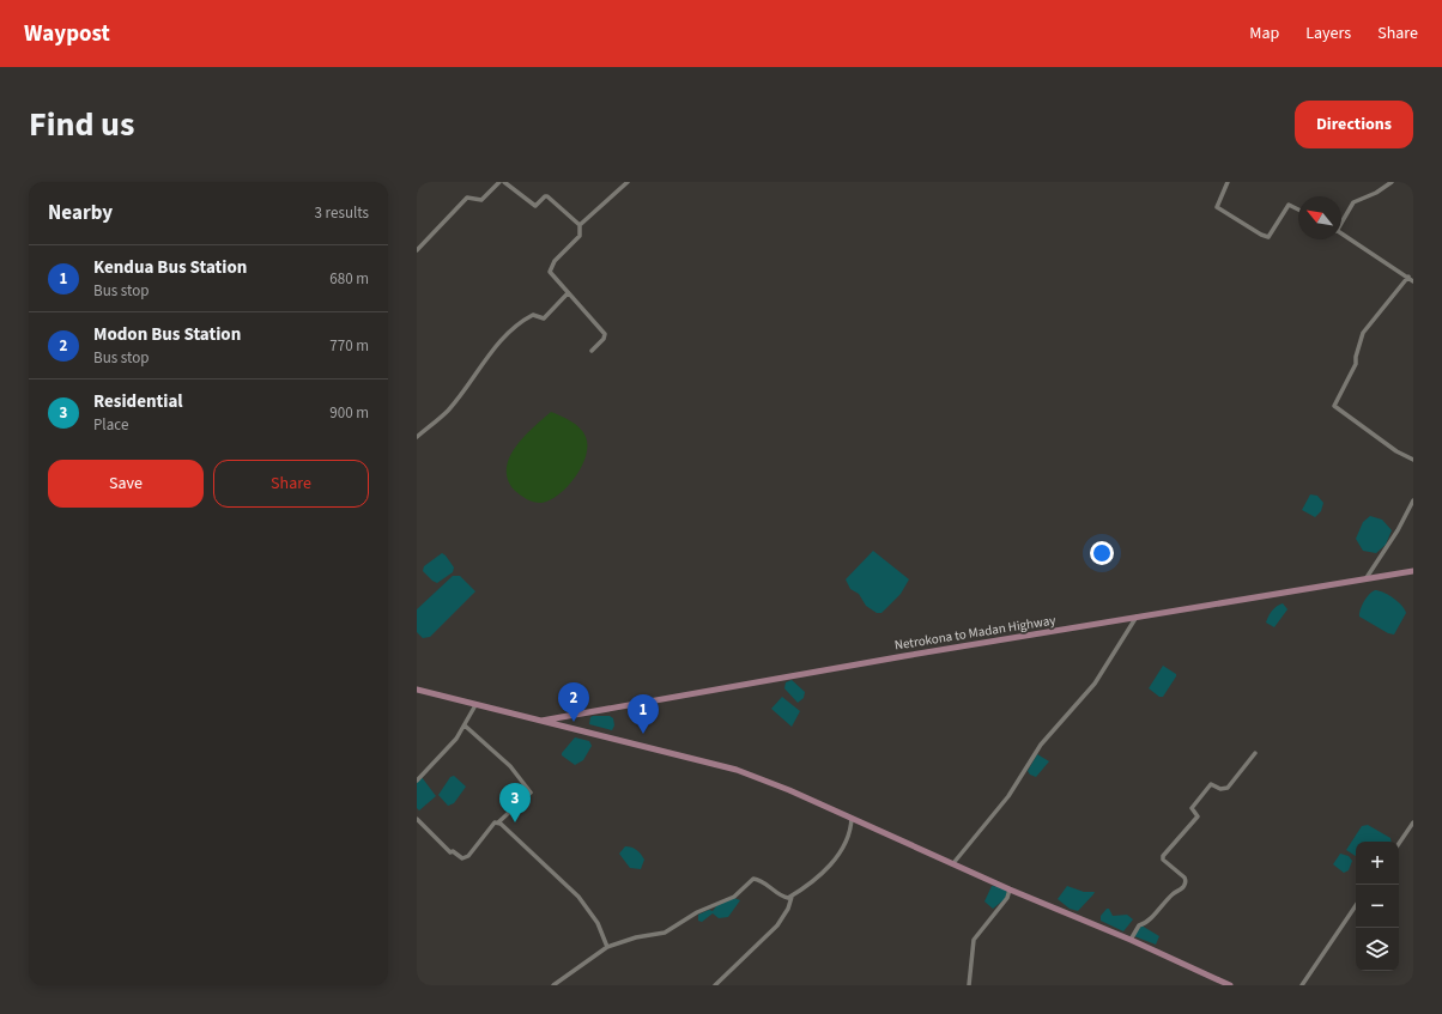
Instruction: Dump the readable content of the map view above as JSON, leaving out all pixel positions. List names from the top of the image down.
{
  "streets": {
    "main road": ["Netrokona to Madan Highway"]
  },
  "north": "top left",
  "page": {
    "header": "Waypost",
    "nav": ["Map", "Layers", "Share"],
    "title": "Find us",
    "buttons": [
      "Directions",
      ["Save", "Share"]
    ],
    "heading": ["Nearby", "3 results"],
    "list": [
      {
        "mark": "1",
        "name": "Kendua Bus Station",
        "note": "Bus stop",
        "value": "680 m"
      },
      {
        "mark": "2",
        "name": "Modon Bus Station",
        "note": "Bus stop",
        "value": "770 m"
      },
      {
        "mark": "3",
        "name": "Residential",
        "note": "Place",
        "value": "900 m"
      }
    ],
    "pins": ["2", "1", "3"],
    "map_buttons": ["+", "−"]
  }
}
